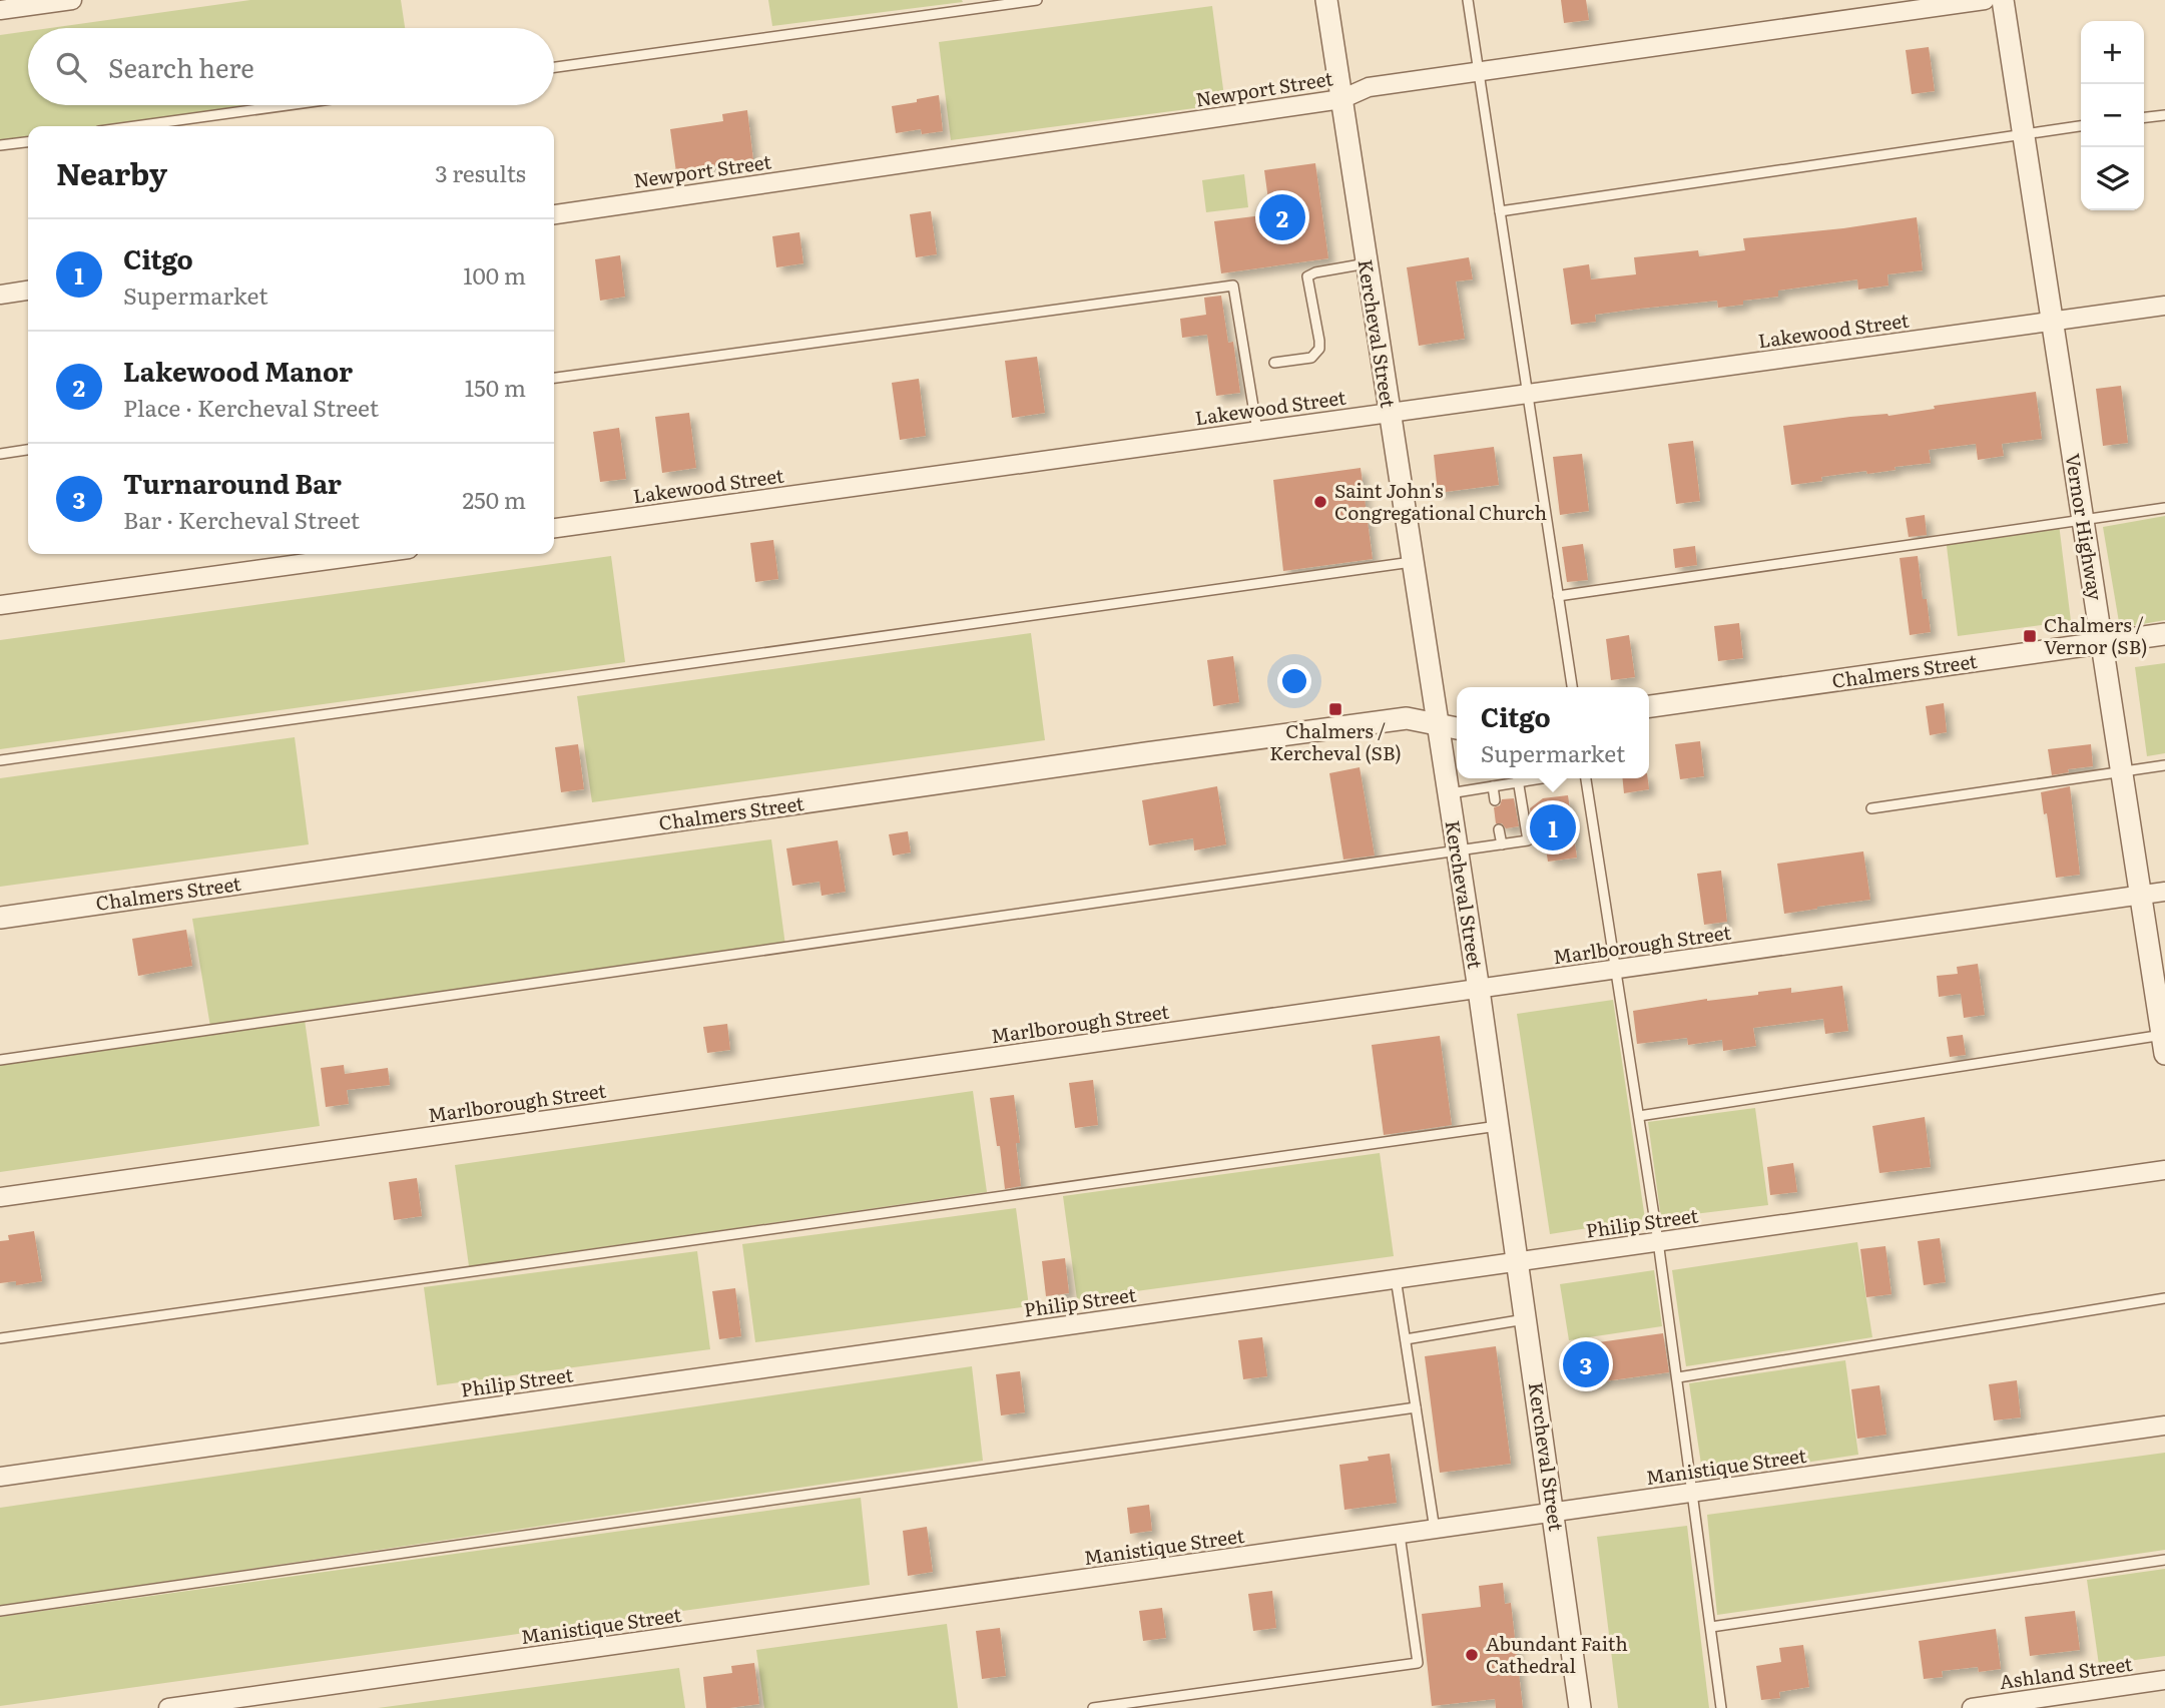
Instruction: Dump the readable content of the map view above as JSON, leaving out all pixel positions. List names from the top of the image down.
{
  "streets": {
    "street": [
      "Newport Street",
      "Lakewood Street",
      "Kercheval Street",
      "Vernor Highway",
      "Chalmers Street",
      "Marlborough Street",
      "Philip Street",
      "Manistique Street",
      "Ashland Street"
    ]
  },
  "crossings": [
    ["Newport Street", "Kercheval Street"],
    ["Lakewood Street", "Kercheval Street"],
    ["Lakewood Street", "Vernor Highway"],
    ["Kercheval Street", "Chalmers Street"],
    ["Kercheval Street", "Marlborough Street"],
    ["Kercheval Street", "Philip Street"],
    ["Kercheval Street", "Manistique Street"],
    ["Vernor Highway", "Chalmers Street"],
    ["Vernor Highway", "Marlborough Street"]
  ],
  "places": {
    "other": ["Saint John's Congregational Church", "Abundant Faith Cathedral"],
    "transit": ["Chalmers / Vernor (SB)", "Chalmers / Kercheval (SB)"]
  },
  "page": {
    "map_buttons": ["+", "−"],
    "search": "Search here",
    "heading": ["Nearby", "3 results"],
    "pins": ["2", "1", "3"],
    "list": [
      {
        "mark": "1",
        "name": "Citgo",
        "note": "Supermarket",
        "value": "100 m"
      },
      {
        "mark": "2",
        "name": "Lakewood Manor",
        "note": "Place · Kercheval Street",
        "value": "150 m"
      },
      {
        "mark": "3",
        "name": "Turnaround Bar",
        "note": "Bar · Kercheval Street",
        "value": "250 m"
      }
    ],
    "popup": ["Citgo", "Supermarket"]
  }
}
